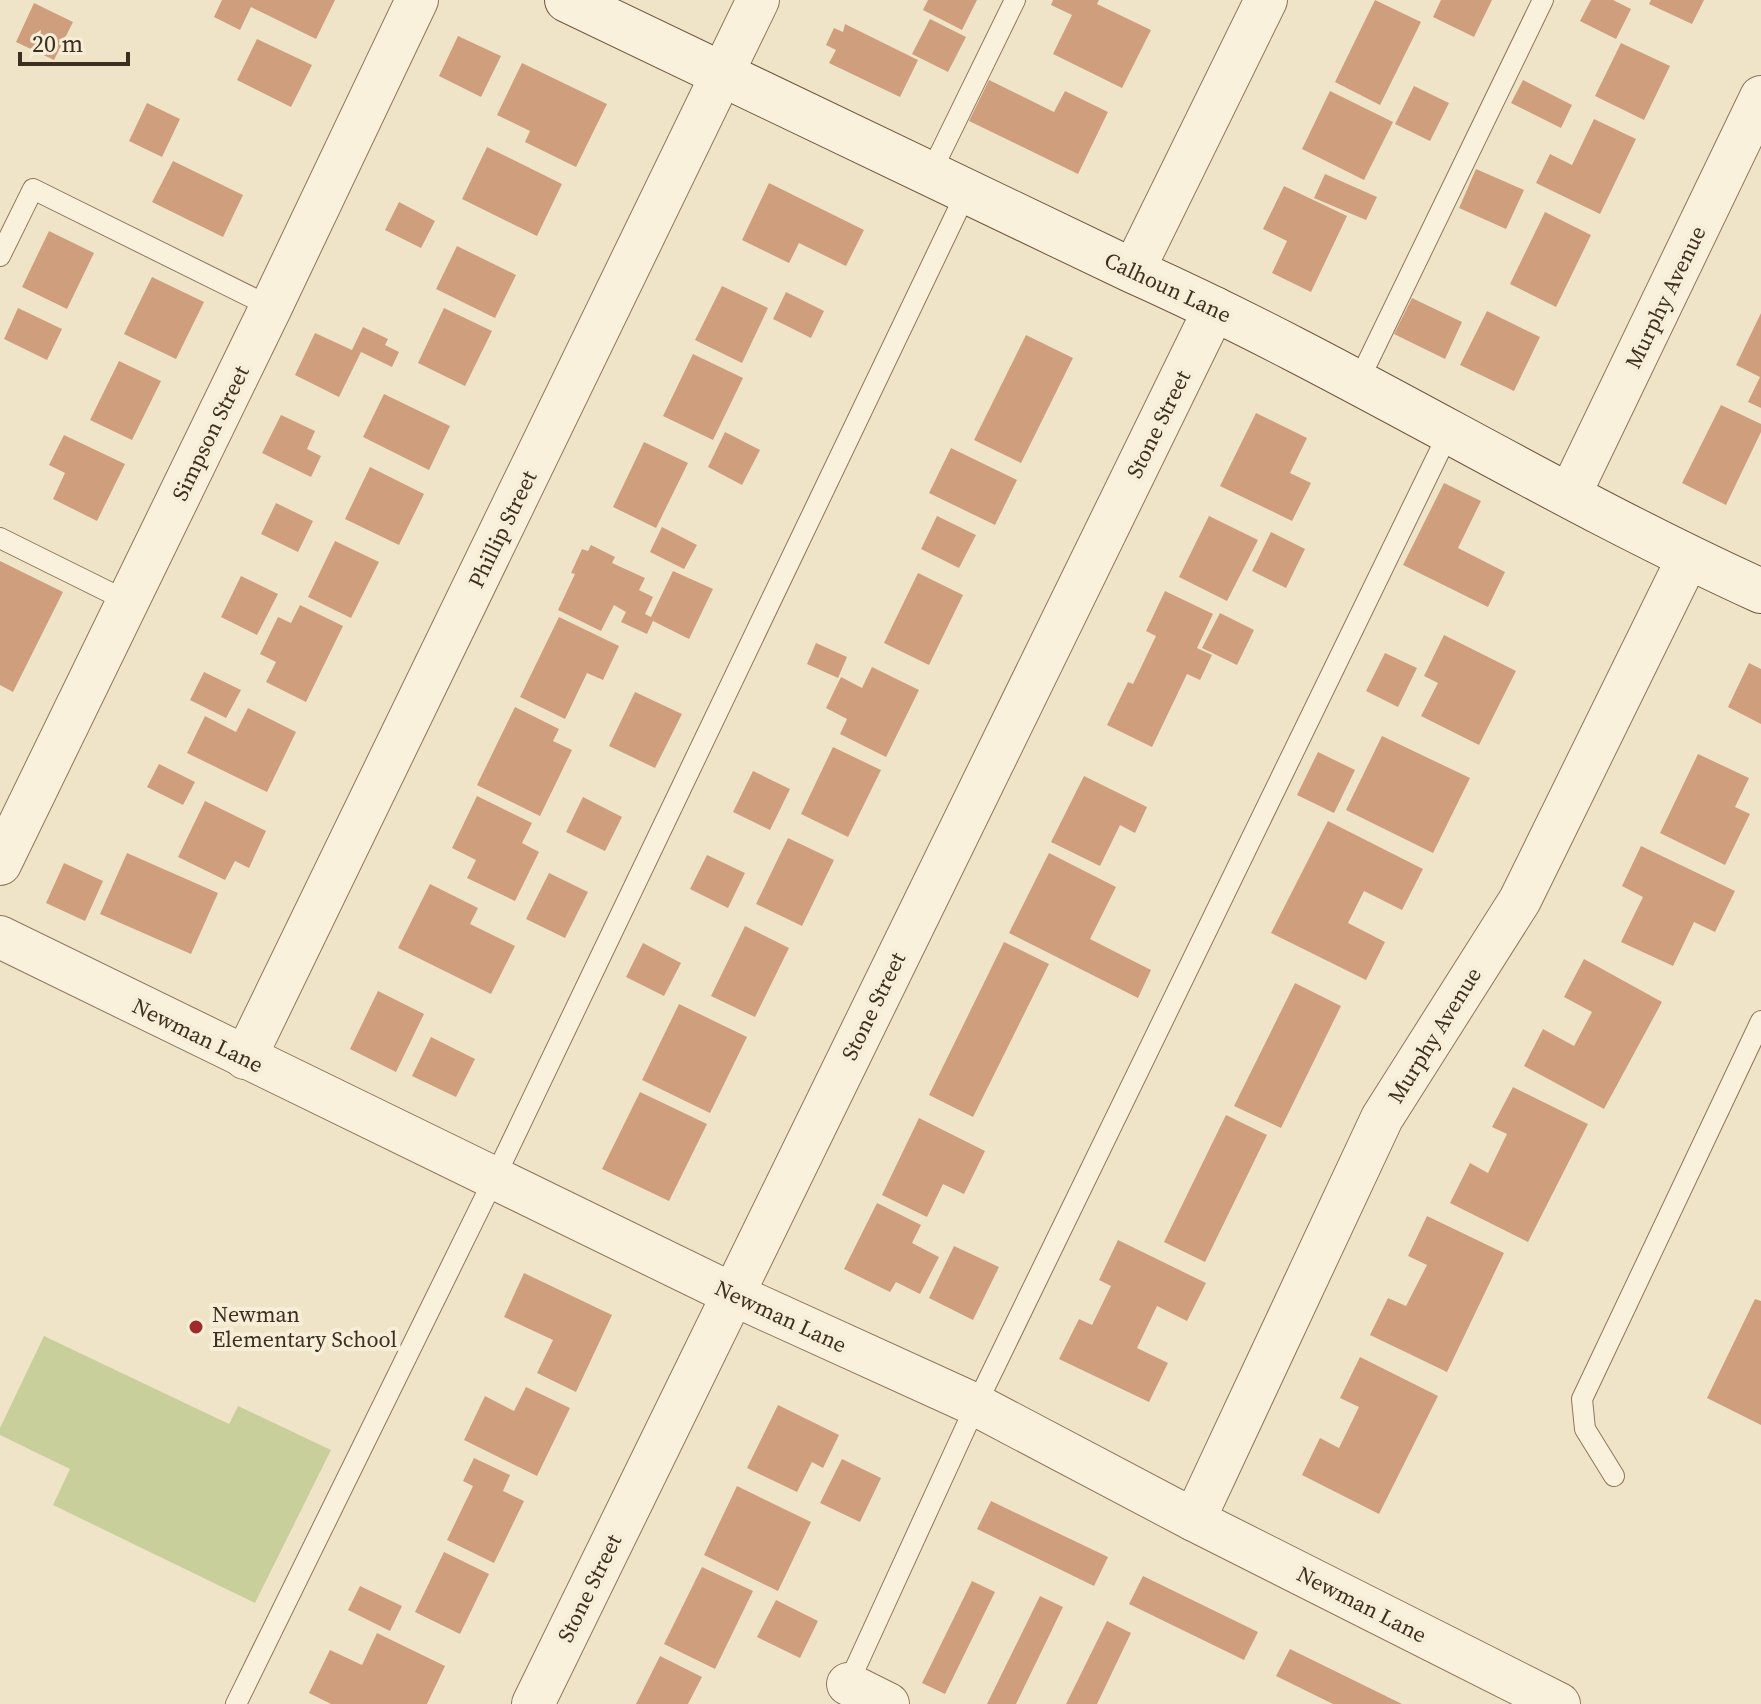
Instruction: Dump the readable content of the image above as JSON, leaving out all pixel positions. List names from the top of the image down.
{
  "streets": {
    "street": [
      "Calhoun Lane",
      "Murphy Avenue",
      "Stone Street",
      "Simpson Street",
      "Phillip Street",
      "Newman Lane"
    ]
  },
  "crossings": [
    ["Calhoun Lane", "Murphy Avenue"],
    ["Calhoun Lane", "Stone Street"],
    ["Calhoun Lane", "Phillip Street"],
    ["Murphy Avenue", "Newman Lane"],
    ["Stone Street", "Newman Lane"],
    ["Phillip Street", "Newman Lane"]
  ],
  "places": ["Newman Elementary School"],
  "scale_bar": "20 m"
}
